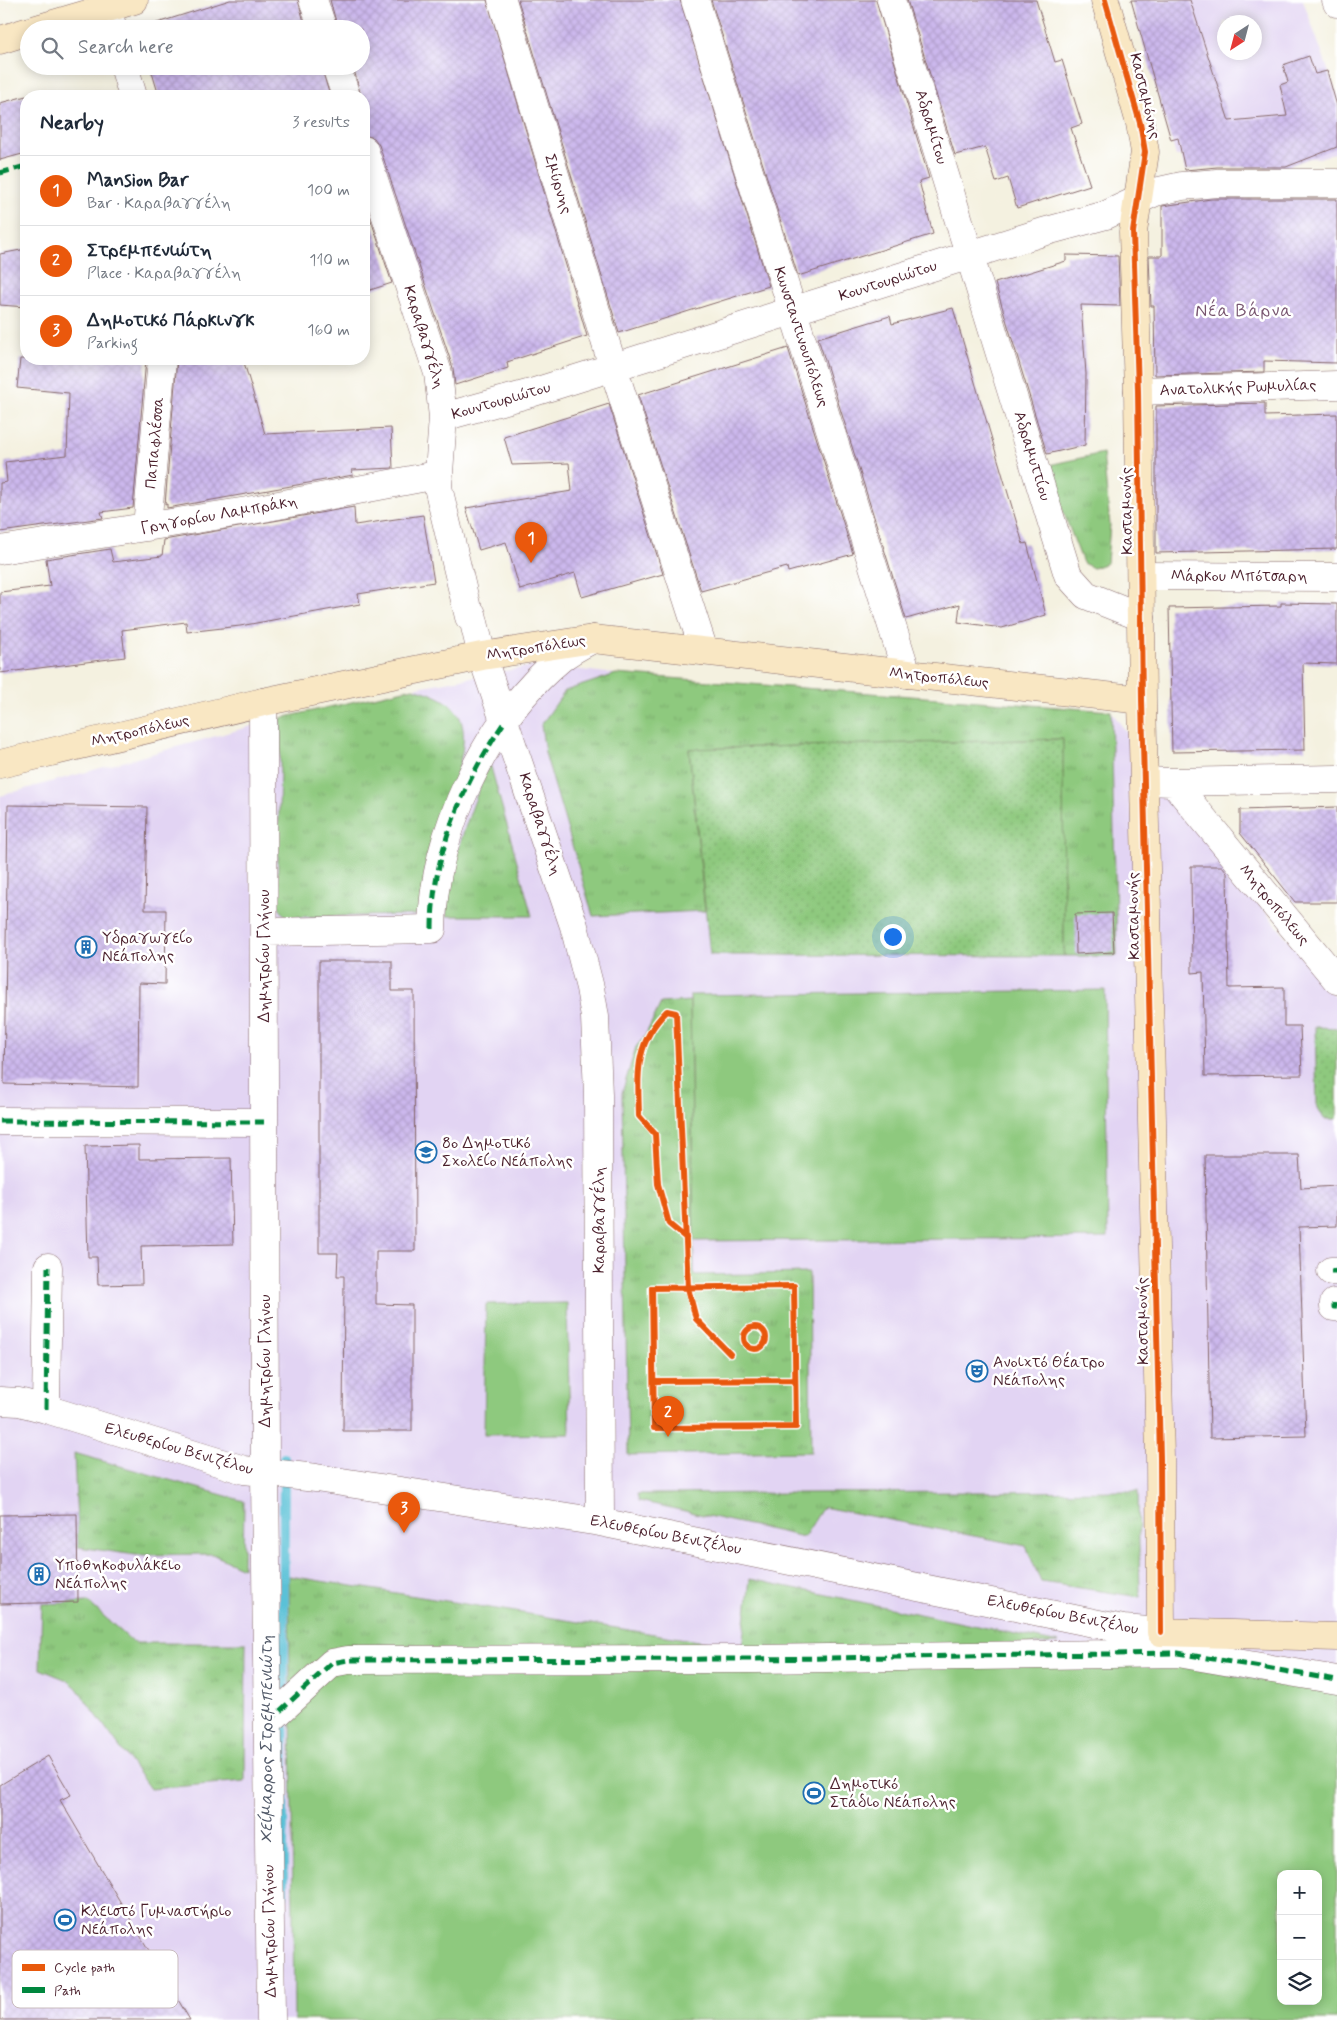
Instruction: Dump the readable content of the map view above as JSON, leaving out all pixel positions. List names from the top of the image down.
{
  "streets": {
    "street": [
      "Κασταμόνης",
      "Αδραμίτου",
      "Σμύρνης",
      "Κουντουριώτου",
      "Καραβαγγέλη",
      "Κωνσταντινουπόλεως",
      "Ανατολικής Ρωμυλίας",
      "Παπαφλέσσα",
      "Αδραμυττίου",
      "Κασταμονής",
      "Γρηγορίου Λαμπράκη",
      "Μάρκου Μπότσαρη",
      "Μητροπόλεως",
      "Δημητρίου Γλήνου",
      "Ελευθερίου Βενιζέλου"
    ]
  },
  "crossings": [
    ["Κασταμόνης", "Κουντουριώτου"],
    ["Κασταμόνης", "Κασταμονής"],
    ["Αδραμίτου", "Κουντουριώτου"],
    ["Αδραμίτου", "Αδραμυττίου"],
    ["Σμύρνης", "Κουντουριώτου"],
    ["Σμύρνης", "Μητροπόλεως"],
    ["Κουντουριώτου", "Καραβαγγέλη"],
    ["Κουντουριώτου", "Κωνσταντινουπόλεως"],
    ["Κουντουριώτου", "Αδραμυττίου"],
    ["Κουντουριώτου", "Κασταμονής"],
    ["Καραβαγγέλη", "Γρηγορίου Λαμπράκη"],
    ["Καραβαγγέλη", "Μητροπόλεως"],
    ["Καραβαγγέλη", "Ελευθερίου Βενιζέλου"],
    ["Κωνσταντινουπόλεως", "Μητροπόλεως"],
    ["Ανατολικής Ρωμυλίας", "Κασταμονής"],
    ["Παπαφλέσσα", "Γρηγορίου Λαμπράκη"],
    ["Αδραμυττίου", "Κασταμονής"],
    ["Κασταμονής", "Μάρκου Μπότσαρη"],
    ["Κασταμονής", "Μητροπόλεως"],
    ["Κασταμονής", "Ελευθερίου Βενιζέλου"],
    ["Μητροπόλεως", "Δημητρίου Γλήνου"],
    ["Δημητρίου Γλήνου", "Ελευθερίου Βενιζέλου"]
  ],
  "districts": ["Νέα Βάρνα"],
  "water": ["Χείμαρρος Στρεμπενιώτη"],
  "places": {
    "building": ["Υδραγωγείο Νεάπολης", "Υποθηκοφυλάκειο Νεάπολης"],
    "school or university": ["8ο Δημοτικό Σχολείο Νεάπολης"],
    "theatre": ["Ανοιχτό Θέατρο Νεάπολης"],
    "sports": ["Δημοτικό Στάδιο Νεάπολης", "Κλειστό Γυμναστήριο Νεάπολης"]
  },
  "legend": ["Cycle path", "Path"],
  "north": "bottom left",
  "page": {
    "search": "Search here",
    "heading": ["Nearby", "3 results"],
    "list": [
      {
        "mark": "1",
        "name": "Mansion Bar",
        "note": "Bar · Καραβαγγέλη",
        "value": "100 m"
      },
      {
        "mark": "2",
        "name": "Στρεμπενιώτη",
        "note": "Place · Καραβαγγέλη",
        "value": "110 m"
      },
      {
        "mark": "3",
        "name": "Δημοτικό Πάρκινγκ",
        "note": "Parking",
        "value": "160 m"
      }
    ],
    "pins": ["1", "2", "3"],
    "map_buttons": ["+", "−"]
  }
}
